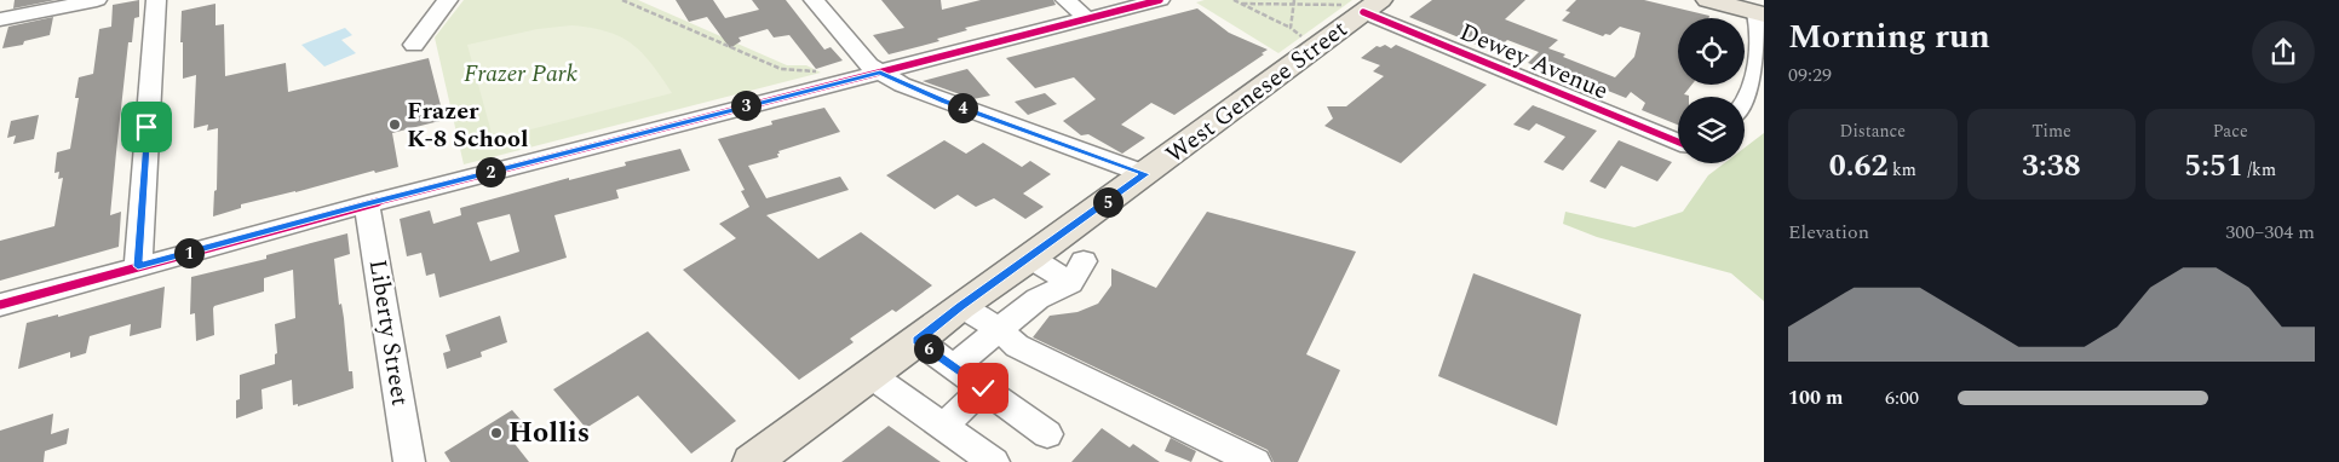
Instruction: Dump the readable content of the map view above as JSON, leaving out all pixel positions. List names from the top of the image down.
{
  "streets": {
    "main road": ["West Genesee Street"],
    "street": ["Dewey Avenue", "Liberty Street"]
  },
  "crossings": [
    ["Dewey Avenue", "West Genesee Street"]
  ],
  "parks": ["Frazer Park"],
  "places": ["Frazer K-8 School", "Hollis"],
  "page": {
    "heading": ["Morning run", "09:29"],
    "pins": [
      "3",
      "4",
      "2",
      "5",
      "1",
      "6"
    ],
    "stats": [
      ["Distance", "0.62 km"],
      ["Time", "3:38"],
      ["Pace", "5:51 /km"]
    ],
    "chart": ["Elevation", "300–304 m"],
    "list": [
      {
        "name": "100 m",
        "note": "6:00"
      }
    ]
  }
}
